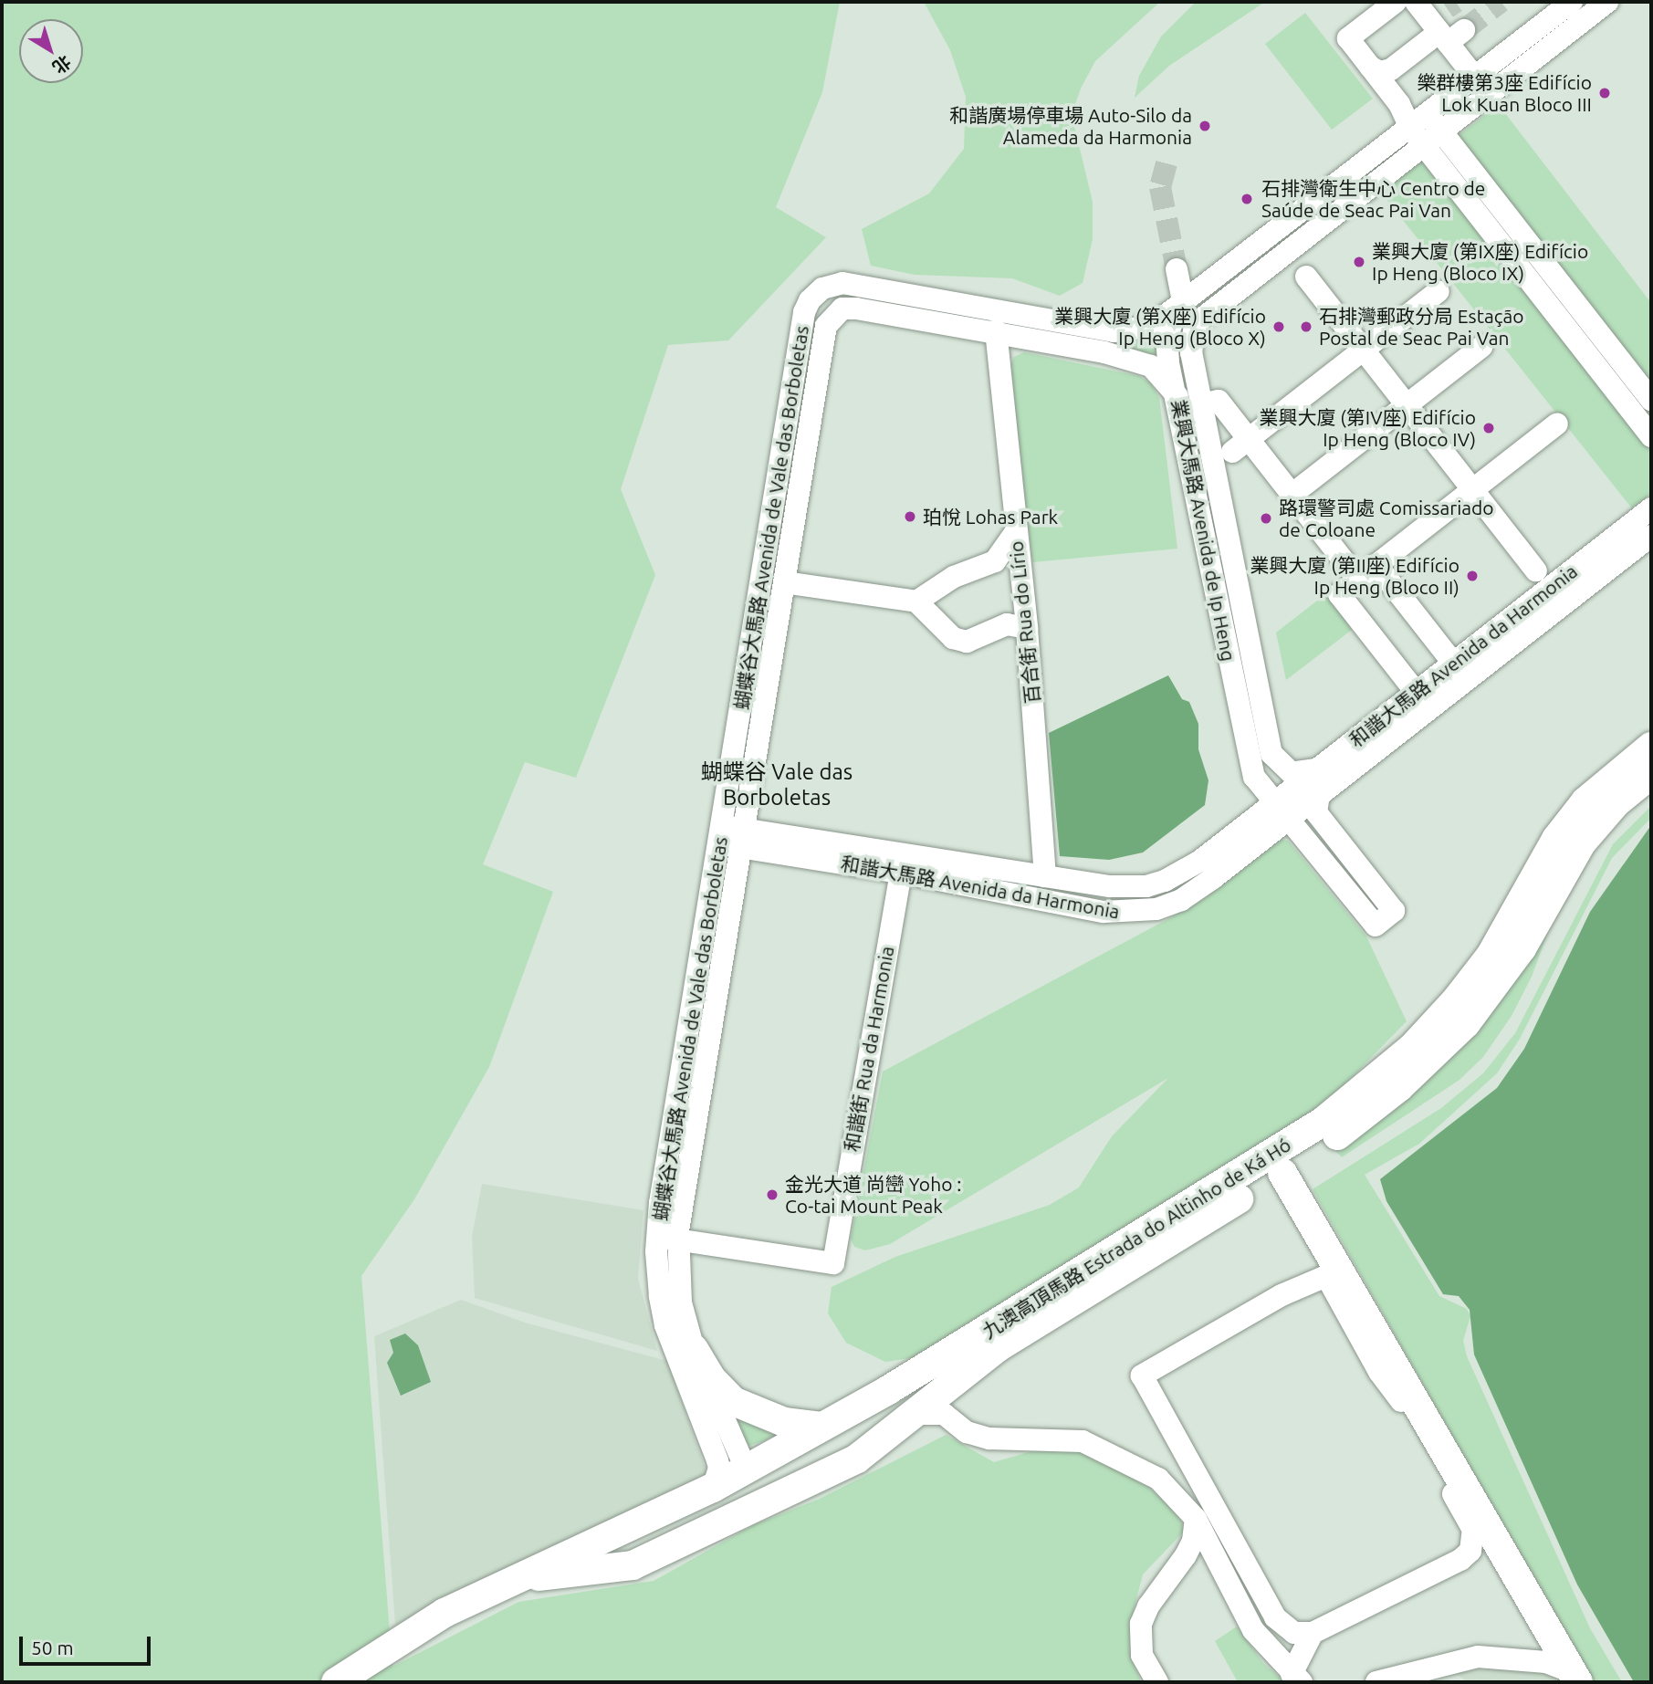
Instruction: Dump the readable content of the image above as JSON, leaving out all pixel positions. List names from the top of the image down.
{
  "streets": {
    "main road": ["九澳高頂馬路 Estrada do Altinho de Ká Hó"],
    "street": [
      "蝴蝶谷大馬路 Avenida de Vale das Borboletas",
      "業興大馬路 Avenida de Ip Heng",
      "百合街 Rua do Lírio",
      "和諧大馬路 Avenida da Harmonia",
      "和諧街 Rua da Harmonia"
    ]
  },
  "crossings": [
    ["蝴蝶谷大馬路 Avenida de Vale das Borboletas", "業興大馬路 Avenida de Ip Heng"],
    ["蝴蝶谷大馬路 Avenida de Vale das Borboletas", "百合街 Rua do Lírio"],
    ["蝴蝶谷大馬路 Avenida de Vale das Borboletas", "和諧大馬路 Avenida da Harmonia"],
    ["蝴蝶谷大馬路 Avenida de Vale das Borboletas", "和諧街 Rua da Harmonia"],
    ["蝴蝶谷大馬路 Avenida de Vale das Borboletas", "九澳高頂馬路 Estrada do Altinho de Ká Hó"],
    ["業興大馬路 Avenida de Ip Heng", "和諧大馬路 Avenida da Harmonia"],
    ["百合街 Rua do Lírio", "和諧大馬路 Avenida da Harmonia"],
    ["和諧大馬路 Avenida da Harmonia", "和諧街 Rua da Harmonia"]
  ],
  "districts": ["蝴蝶谷 Vale das Borboletas"],
  "places": [
    "樂群樓第3座 Edifício Lok Kuan Bloco III",
    "和諧廣場停車場 Auto-Silo da Alameda da Harmonia",
    "石排灣衛生中心 Centro de Saúde de Seac Pai Van",
    "業興大廈 (第IX座) Edifício Ip Heng (Bloco IX)",
    "業興大廈 (第X座) Edifício Ip Heng (Bloco X)",
    "石排灣郵政分局 Estação Postal de Seac Pai Van",
    "業興大廈 (第IV座) Edifício Ip Heng (Bloco IV)",
    "珀悅 Lohas Park",
    "路環警司處 Comissariado de Coloane",
    "業興大廈 (第II座) Edifício Ip Heng (Bloco II)",
    "金光大道 尚巒 Yoho : Co-tai Mount Peak"
  ],
  "scale_bar": "50 m",
  "north": "bottom right"
}
